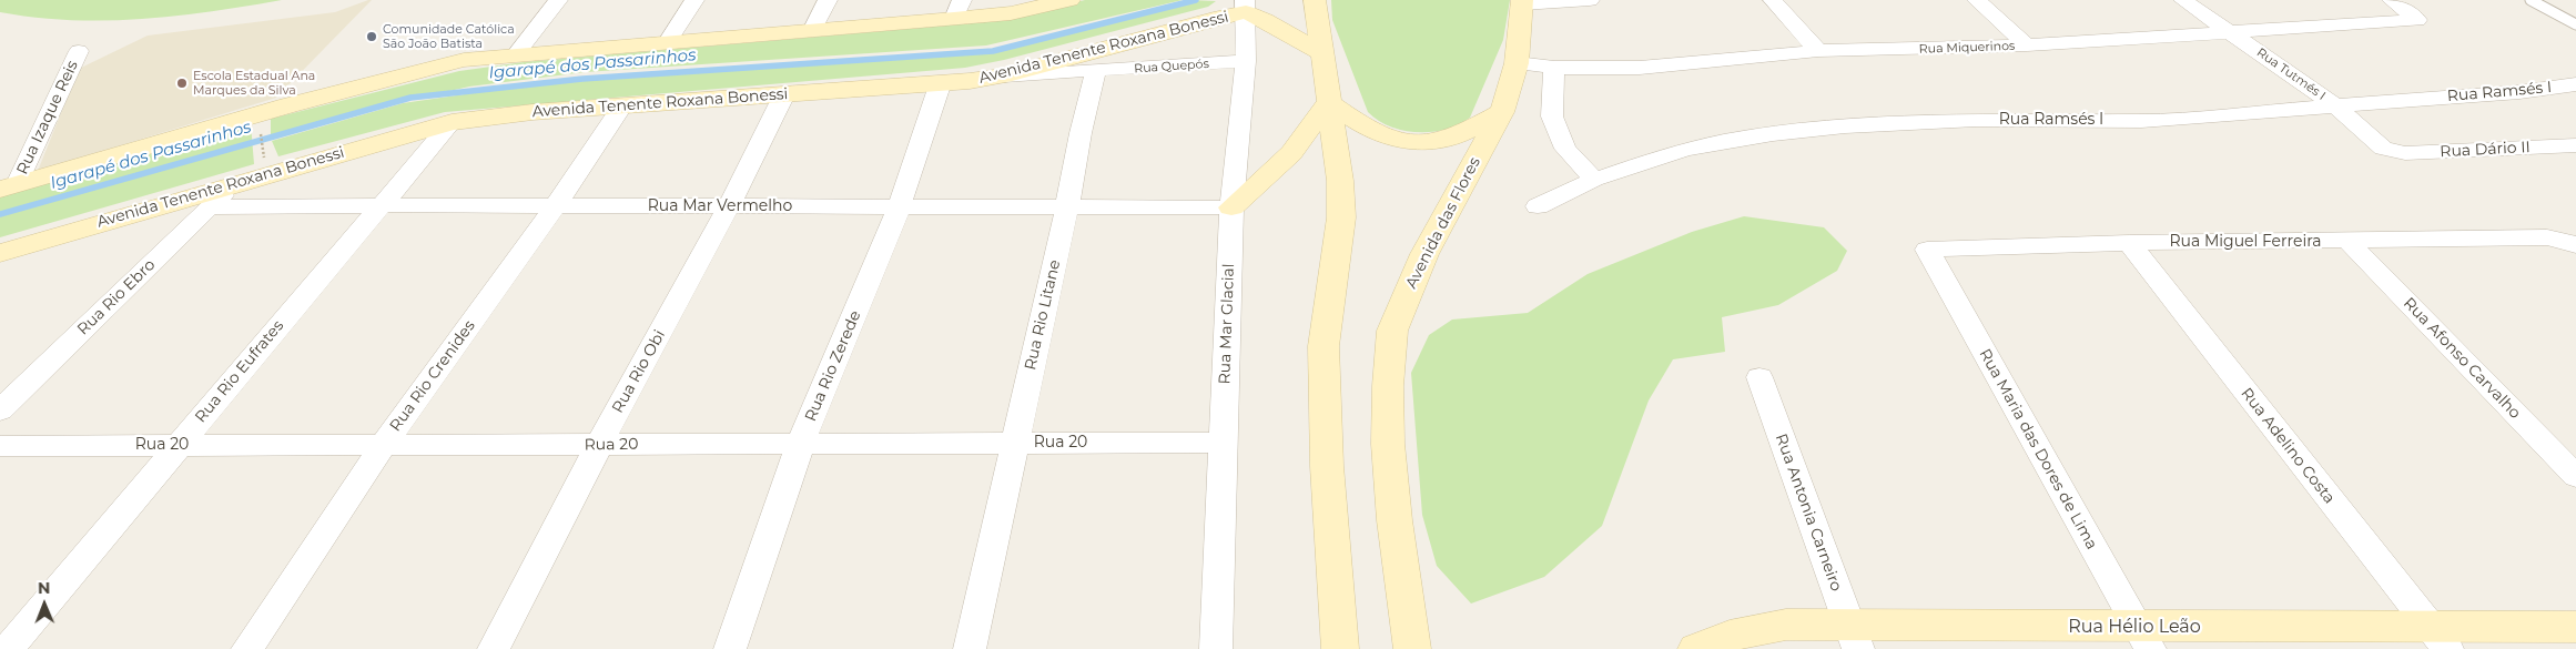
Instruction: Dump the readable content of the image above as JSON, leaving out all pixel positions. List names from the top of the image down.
{
  "streets": {
    "street": [
      "Avenida Tenente Roxana Bonessi",
      "Rua Miquerinos",
      "Rua Quepós",
      "Rua Tutmés I",
      "Rua Ramsés I",
      "Rua Izaque Reis",
      "Rua Dário II",
      "Rua Mar Vermelho",
      "Avenida das Flores",
      "Rua Miguel Ferreira",
      "Rua Rio Ebro",
      "Rua Rio Litane",
      "Rua Mar Glacial",
      "Rua Afonso Carvalho",
      "Rua Rio Zerede",
      "Rua Rio Eufrates",
      "Rua Rio Obi",
      "Rua Rio Crenides",
      "Rua 20",
      "Rua Adelino Costa",
      "Rua Maria das Dores de Lima",
      "Rua Antonia Carneiro",
      "Rua Hélio Leão"
    ]
  },
  "crossings": [
    ["Avenida Tenente Roxana Bonessi", "Rua Rio Ebro"],
    ["Avenida Tenente Roxana Bonessi", "Rua Mar Glacial"],
    ["Avenida Tenente Roxana Bonessi", "Rua Rio Zerede"],
    ["Avenida Tenente Roxana Bonessi", "Rua Rio Eufrates"],
    ["Avenida Tenente Roxana Bonessi", "Rua Rio Obi"],
    ["Avenida Tenente Roxana Bonessi", "Rua Rio Crenides"],
    ["Rua Miquerinos", "Rua Tutmés I"],
    ["Rua Miquerinos", "Avenida das Flores"],
    ["Rua Quepós", "Rua Rio Litane"],
    ["Rua Quepós", "Rua Mar Glacial"],
    ["Rua Tutmés I", "Rua Ramsés I"],
    ["Rua Tutmés I", "Rua Dário II"],
    ["Rua Mar Vermelho", "Rua Rio Ebro"],
    ["Rua Mar Vermelho", "Rua Rio Litane"],
    ["Rua Mar Vermelho", "Rua Mar Glacial"],
    ["Rua Mar Vermelho", "Rua Rio Zerede"],
    ["Rua Mar Vermelho", "Rua Rio Eufrates"],
    ["Rua Mar Vermelho", "Rua Rio Obi"],
    ["Rua Mar Vermelho", "Rua Rio Crenides"],
    ["Rua Miguel Ferreira", "Rua Afonso Carvalho"],
    ["Rua Miguel Ferreira", "Rua Adelino Costa"],
    ["Rua Miguel Ferreira", "Rua Maria das Dores de Lima"],
    ["Rua Rio Litane", "Rua 20"],
    ["Rua Mar Glacial", "Rua 20"],
    ["Rua Rio Zerede", "Rua 20"],
    ["Rua Rio Eufrates", "Rua 20"],
    ["Rua Rio Obi", "Rua 20"],
    ["Rua Rio Crenides", "Rua 20"],
    ["Rua Adelino Costa", "Rua Hélio Leão"],
    ["Rua Maria das Dores de Lima", "Rua Hélio Leão"],
    ["Rua Antonia Carneiro", "Rua Hélio Leão"]
  ],
  "water": ["Igarapé dos Passarinhos"],
  "places": ["Comunidade Católica São João Batista", "Escola Estadual Ana Marques da Silva"],
  "north": "top"
}
